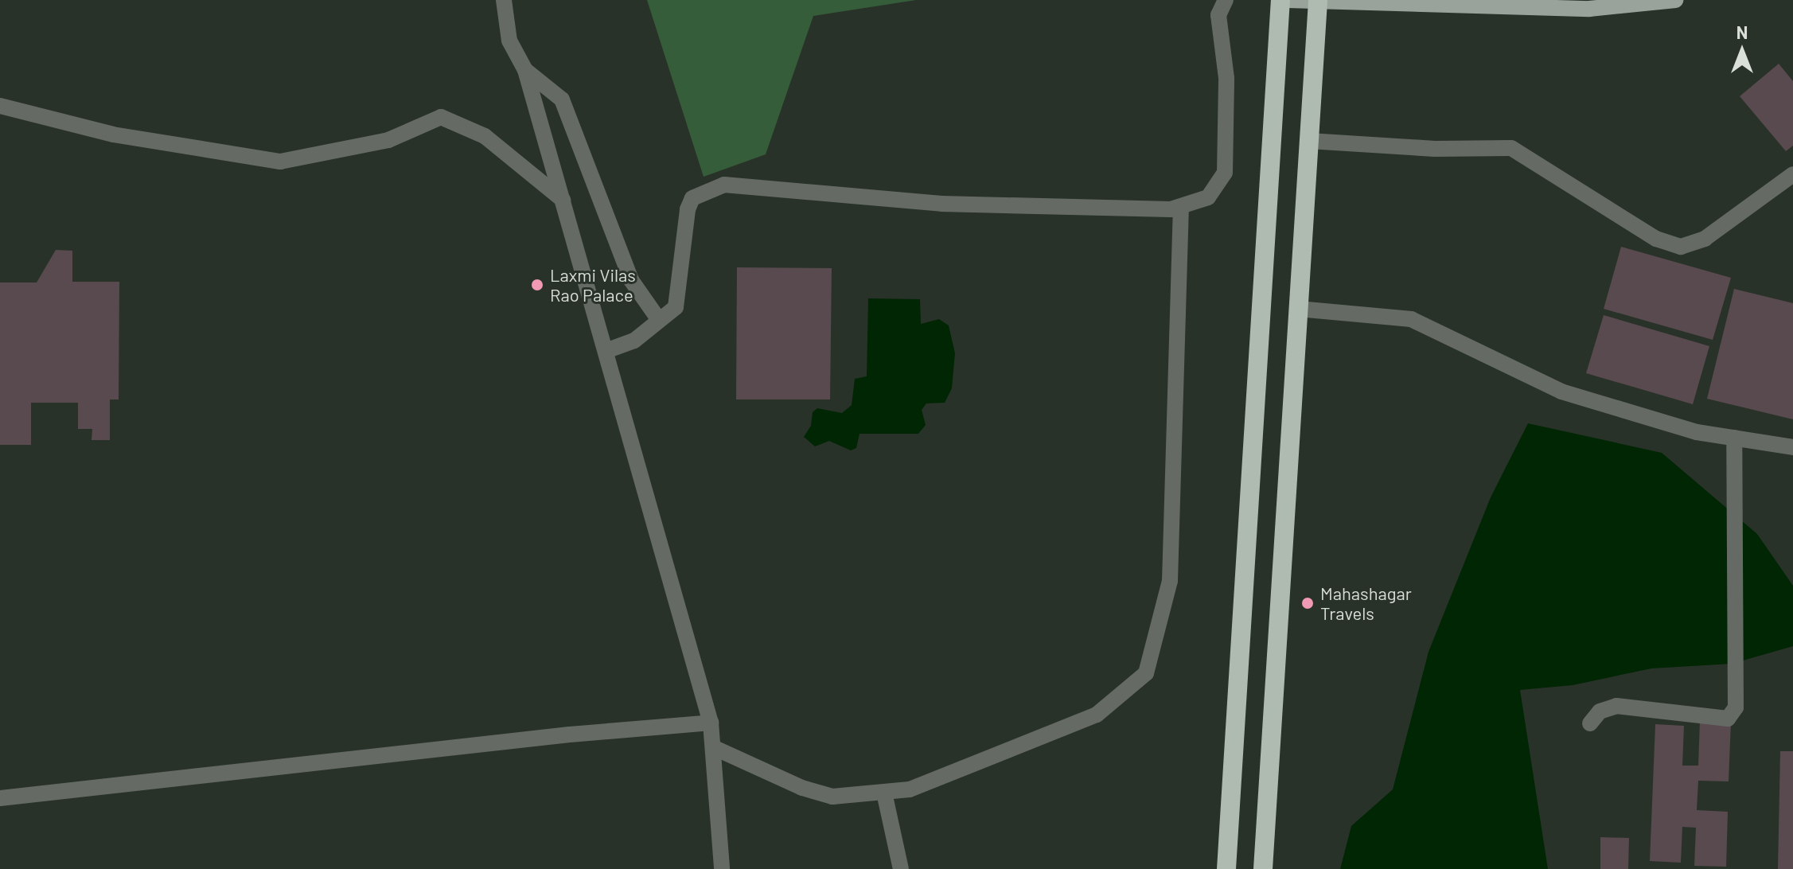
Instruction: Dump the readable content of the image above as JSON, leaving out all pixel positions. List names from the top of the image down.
{
  "places": ["Laxmi Vilas Rao Palace", "Mahashagar Travels"],
  "north": "top"
}
